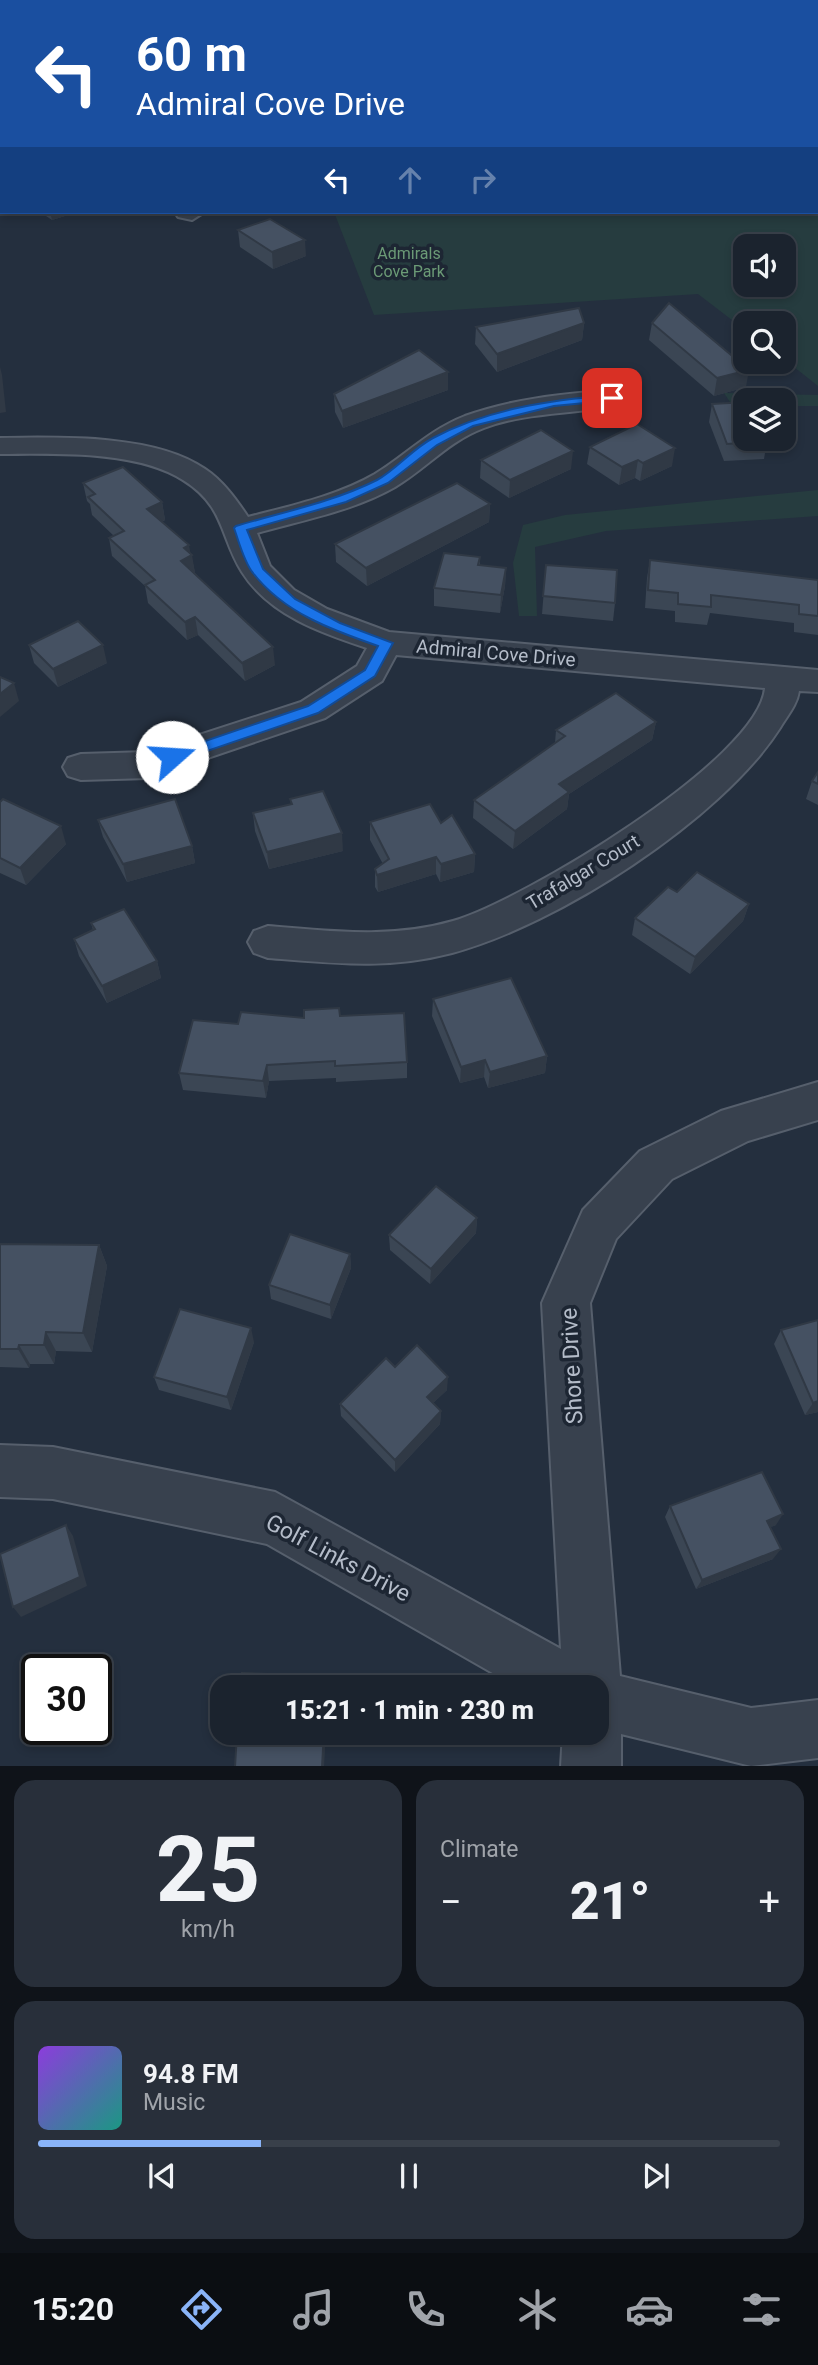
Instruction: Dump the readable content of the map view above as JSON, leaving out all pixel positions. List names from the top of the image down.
{
  "streets": {
    "street": [
      "Admiral Cove Drive",
      "Trafalgar Court",
      "Shore Drive",
      "Golf Links Drive"
    ]
  },
  "crossings": [
    ["Admiral Cove Drive", "Trafalgar Court"]
  ],
  "parks": ["Admirals Cove Park"],
  "page": {
    "turn": ["60 m", "Admiral Cove Drive"],
    "limit": "30",
    "trip": "15:21 · 1 min · 230 m",
    "tile": [
      ["25", "km/h"],
      "Climate"
    ],
    "heat": ["−", "21°", "+"],
    "song": ["94.8 FM", "Music"],
    "tabs": "15:20"
  }
}
